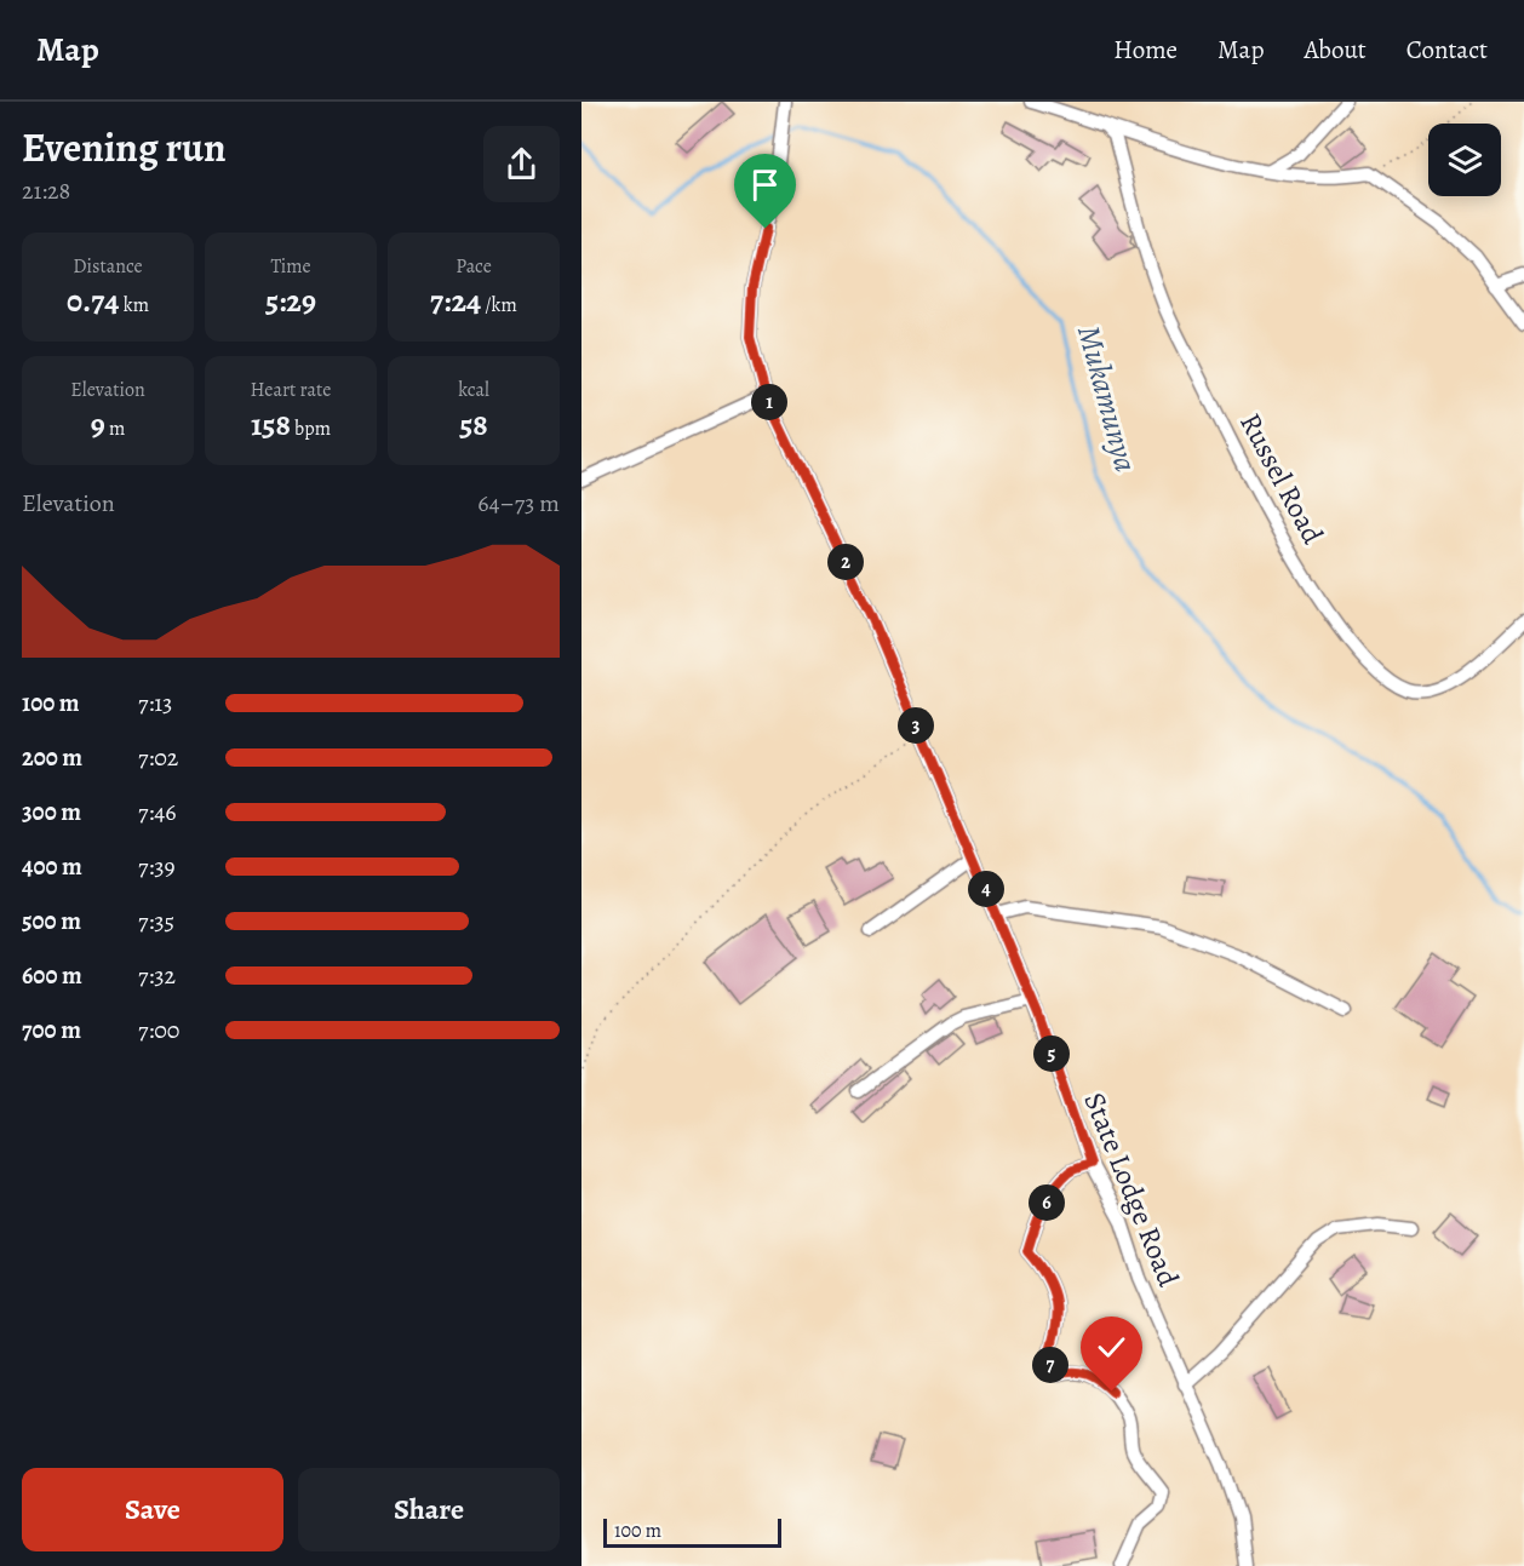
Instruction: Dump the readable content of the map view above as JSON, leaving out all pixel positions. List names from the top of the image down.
{
  "streets": {
    "street": ["Russel Road", "State Lodge Road"]
  },
  "water": ["Mukamunya"],
  "scale_bar": "100 m",
  "page": {
    "header": "Map",
    "nav": [
      "Home",
      "Map",
      "About",
      "Contact"
    ],
    "heading": ["Evening run", "21:28"],
    "stats": [
      ["Distance", "0.74 km"],
      ["Time", "5:29"],
      ["Pace", "7:24 /km"],
      ["Elevation", "9 m"],
      ["Heart rate", "158 bpm"],
      ["kcal", "58"]
    ],
    "pins": [
      "1",
      "2",
      "3",
      "4",
      "5",
      "6",
      "7"
    ],
    "chart": ["Elevation", "64–73 m"],
    "list": [
      {
        "name": "100 m",
        "note": "7:13"
      },
      {
        "name": "200 m",
        "note": "7:02"
      },
      {
        "name": "300 m",
        "note": "7:46"
      },
      {
        "name": "400 m",
        "note": "7:39"
      },
      {
        "name": "500 m",
        "note": "7:35"
      },
      {
        "name": "600 m",
        "note": "7:32"
      },
      {
        "name": "700 m",
        "note": "7:00"
      }
    ],
    "buttons": ["Save", "Share"],
    "scale": "100 m"
  }
}
